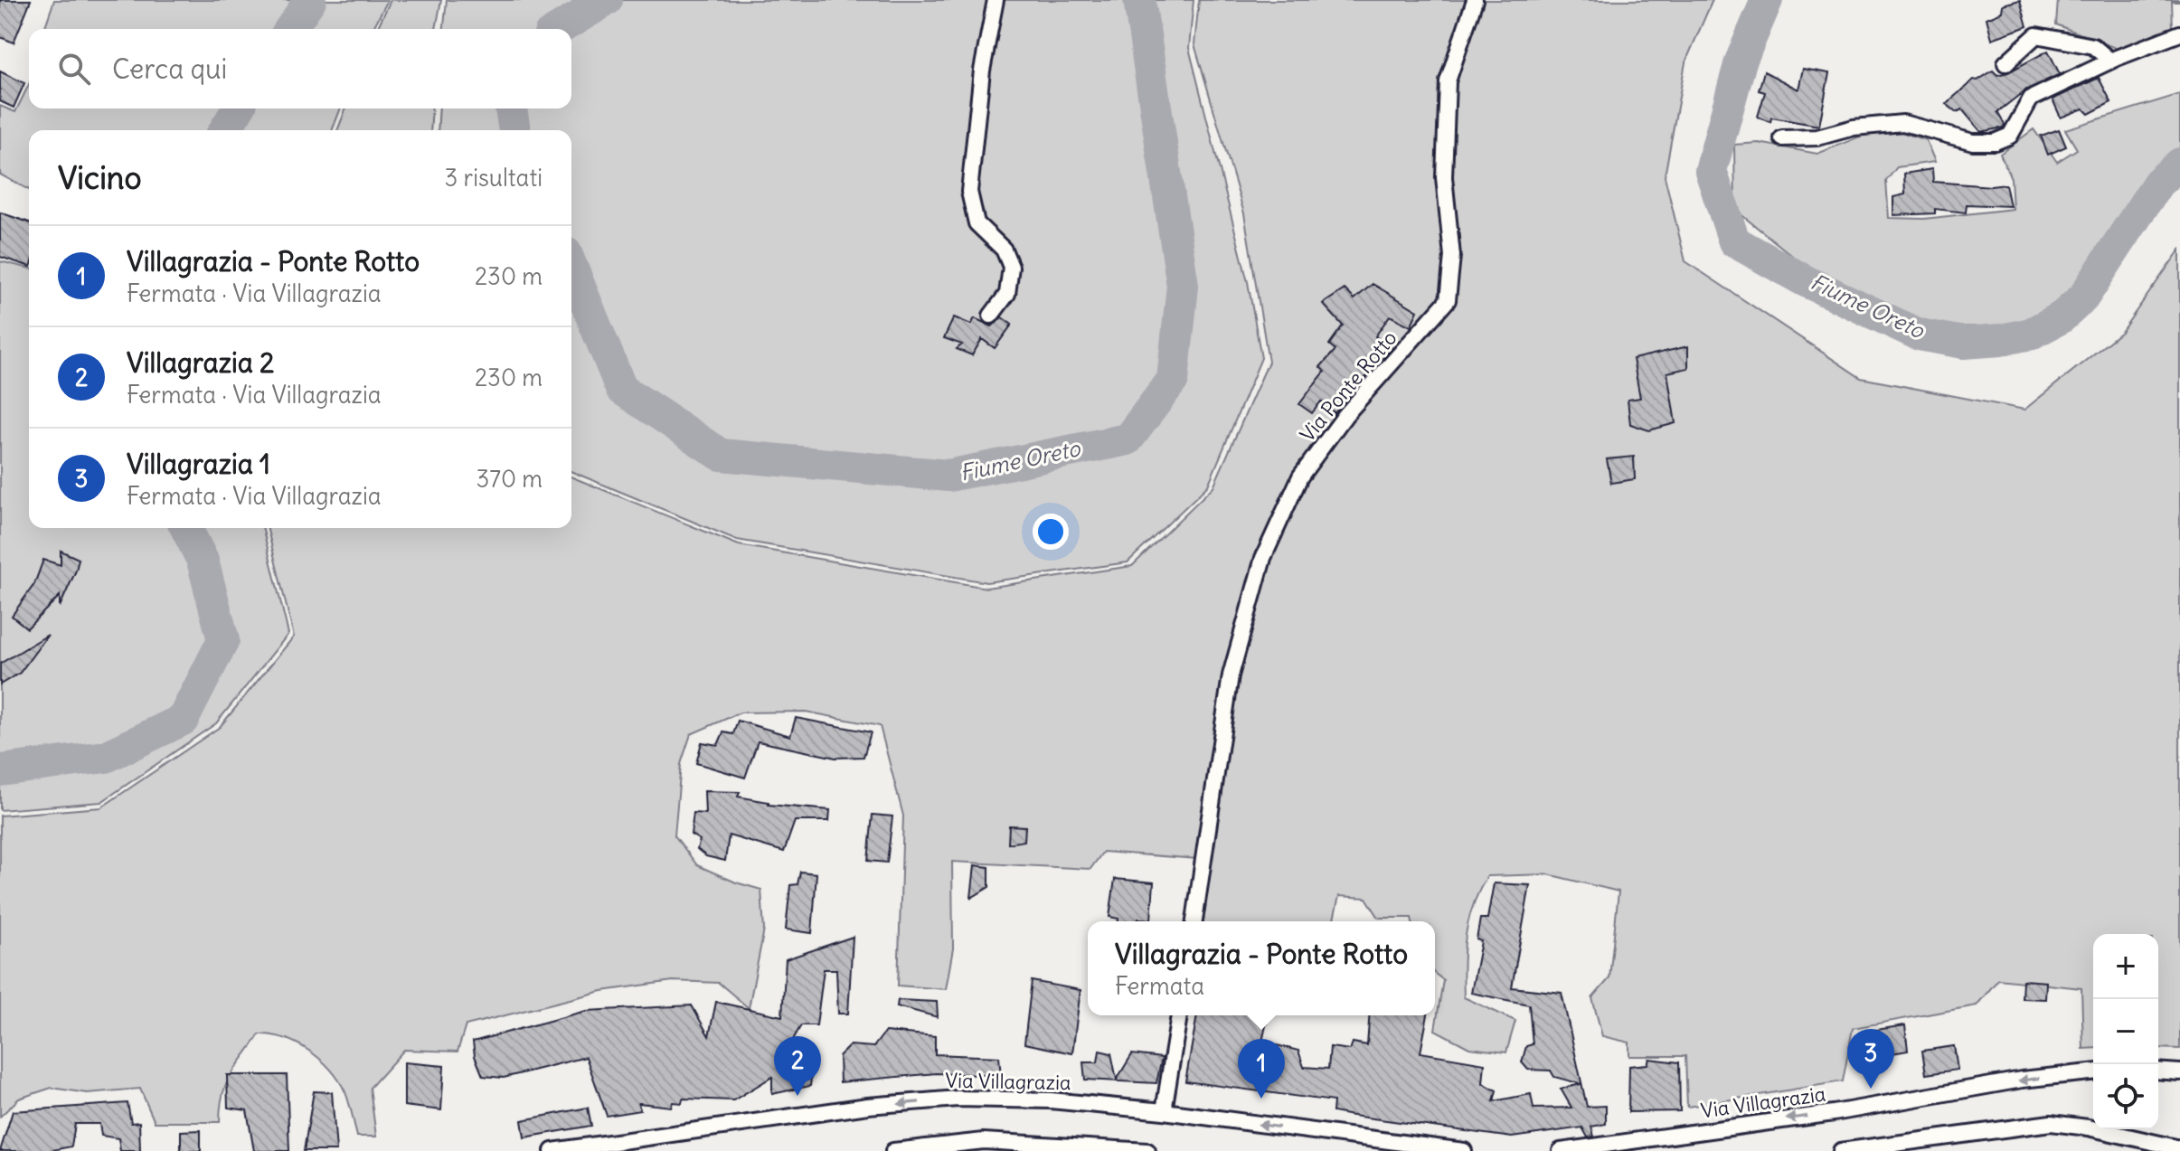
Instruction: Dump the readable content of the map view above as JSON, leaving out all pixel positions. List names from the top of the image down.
{
  "streets": {
    "street": ["Via Ponte Rotto", "Via Villagrazia"]
  },
  "water": ["Fiume Oreto"],
  "page": {
    "search": "Cerca qui",
    "heading": ["Vicino", "3 risultati"],
    "list": [
      {
        "mark": "1",
        "name": "Villagrazia - Ponte Rotto",
        "note": "Fermata · Via Villagrazia",
        "value": "230 m"
      },
      {
        "mark": "2",
        "name": "Villagrazia 2",
        "note": "Fermata · Via Villagrazia",
        "value": "230 m"
      },
      {
        "mark": "3",
        "name": "Villagrazia 1",
        "note": "Fermata · Via Villagrazia",
        "value": "370 m"
      }
    ],
    "popup": ["Villagrazia - Ponte Rotto", "Fermata"],
    "map_buttons": ["+", "−"],
    "pins": ["3", "2", "1"]
  }
}
